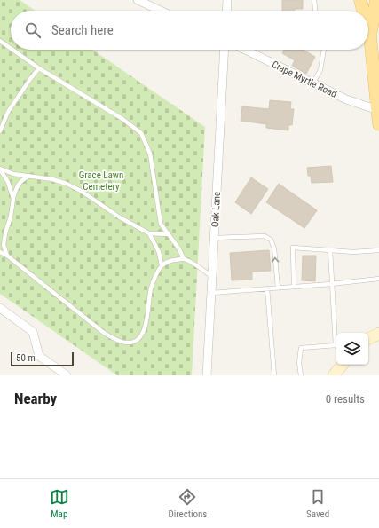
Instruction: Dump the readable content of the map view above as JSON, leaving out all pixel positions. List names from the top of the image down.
{
  "streets": {
    "street": ["Crape Myrtle Road", "Oak Lane"]
  },
  "parks": ["Grace Lawn Cemetery"],
  "scale_bar": "50 m",
  "page": {
    "search": "Search here",
    "scale": "50 m",
    "heading": ["Nearby", "0 results"],
    "nav": ["Map", "Directions", "Saved"]
  }
}
